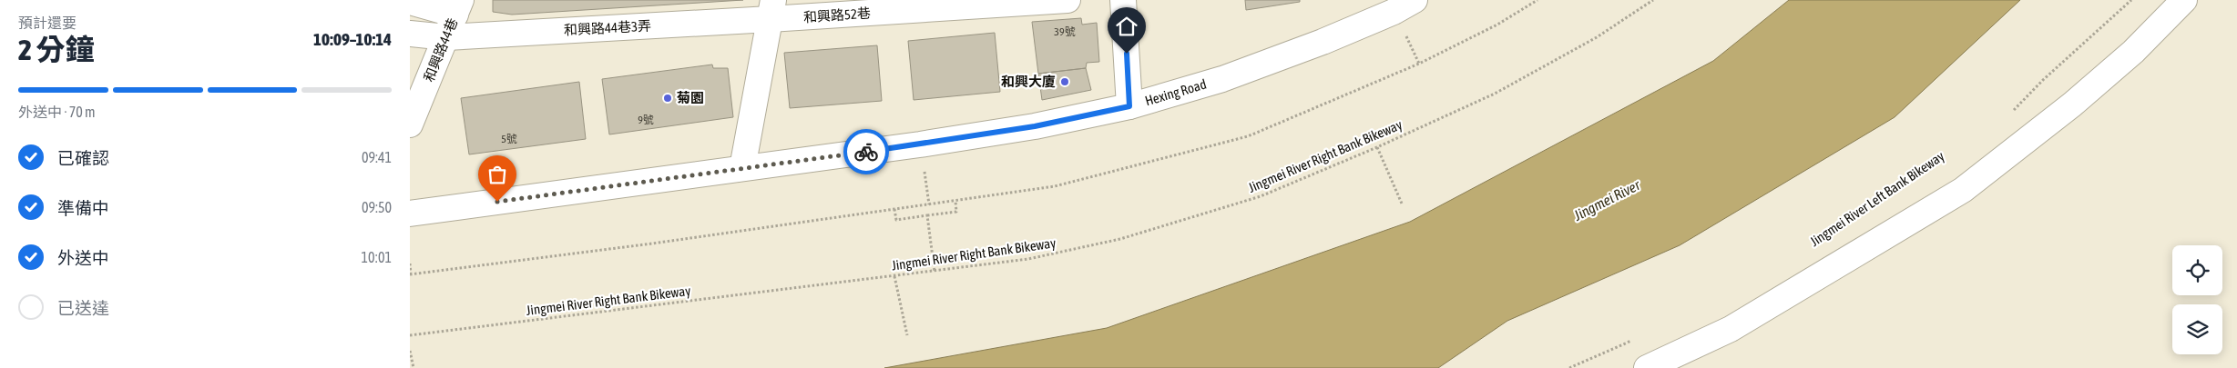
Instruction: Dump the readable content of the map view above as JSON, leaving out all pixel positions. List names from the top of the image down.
{
  "streets": {
    "street": [
      "和興路52巷",
      "和興路44巷3弄",
      "和興路44巷",
      "Hexing Road"
    ],
    "path": ["Jingmei River Right Bank Bikeway"]
  },
  "crossings": [
    ["和興路52巷", "和興路44巷3弄"],
    ["和興路44巷3弄", "和興路44巷"]
  ],
  "water": ["Jingmei River"],
  "places": ["和興大廈", "菊園"],
  "house_numbers": ["39號", "9號", "5號"],
  "page": {
    "heading": ["2 分鐘", "預計還要", "10:09–10:14"],
    "bar": "外送中 · 70 m",
    "list": [
      ["已確認", "09:41"],
      ["準備中", "09:50"],
      ["外送中", "10:01"],
      "已送達"
    ]
  }
}
